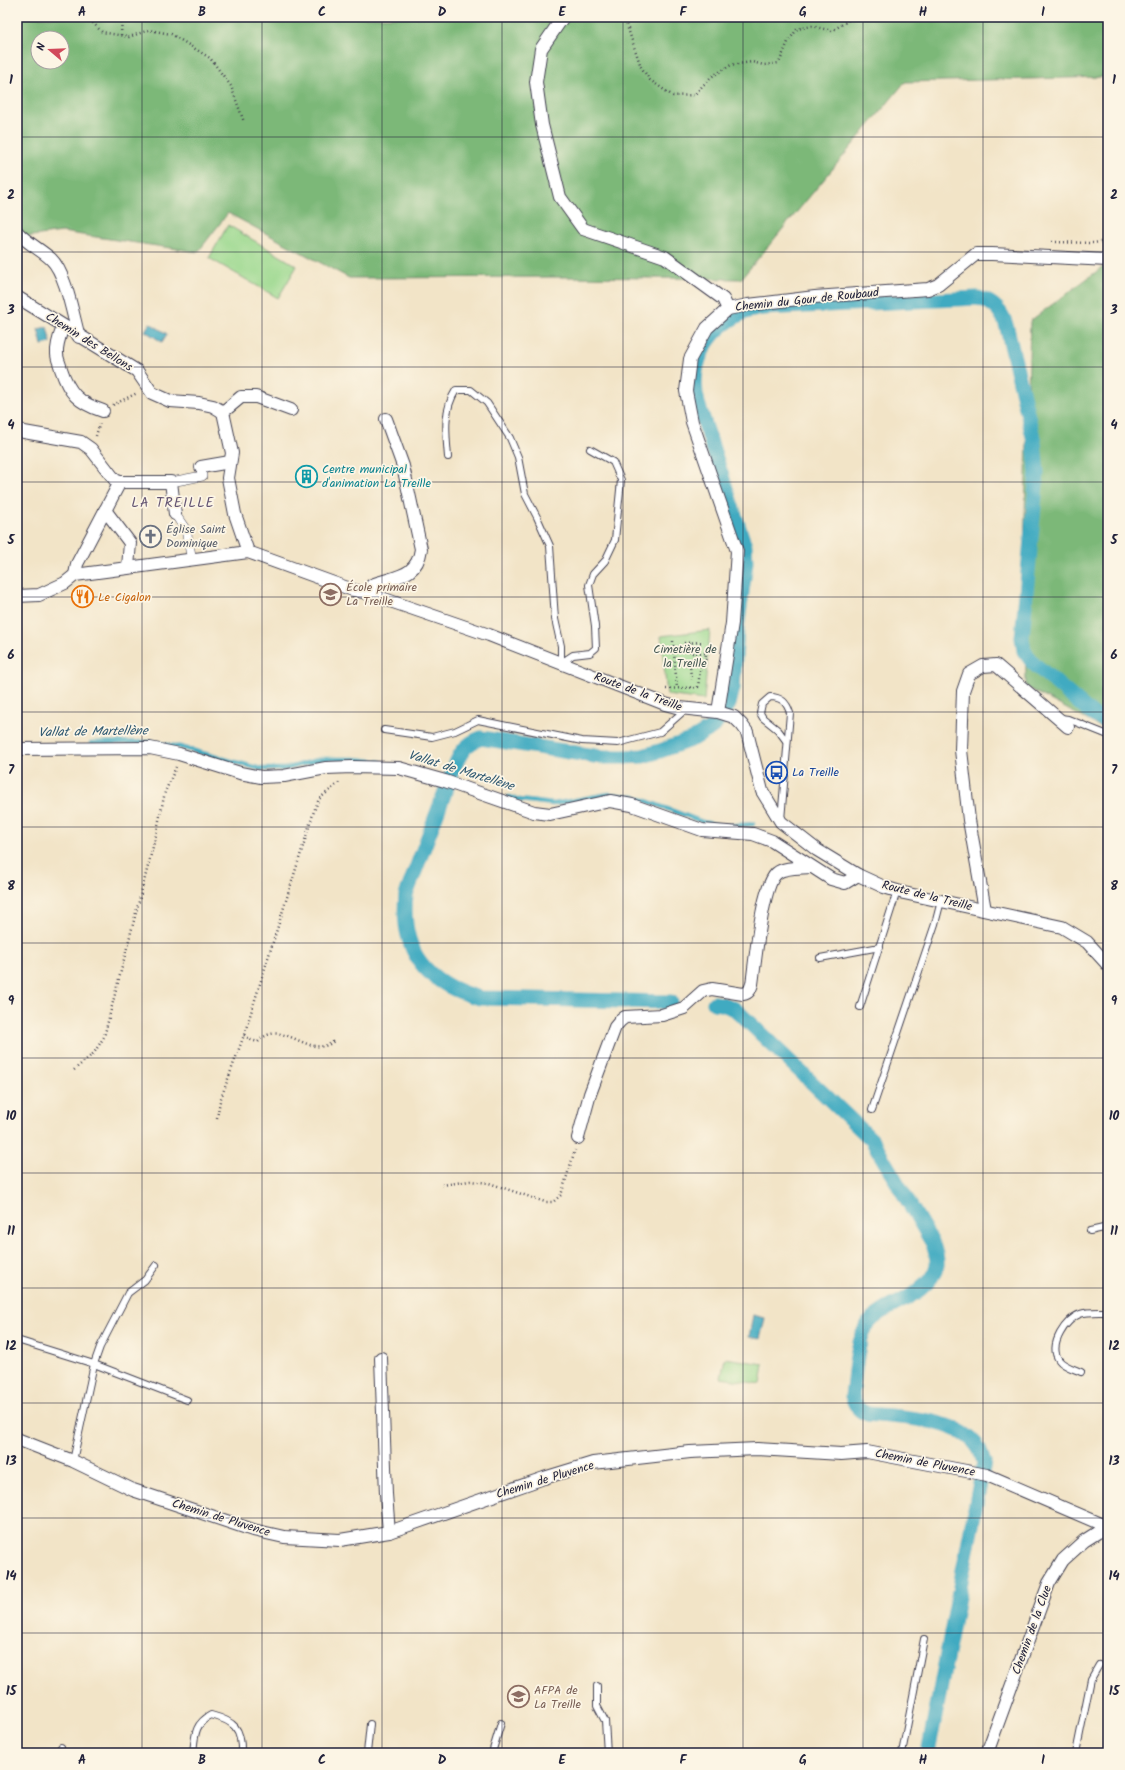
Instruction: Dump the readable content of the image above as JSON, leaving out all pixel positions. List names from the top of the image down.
{
  "streets": {
    "street": [
      "Chemin du Gour de Roubaud",
      "Chemin des Bellons",
      "Route de la Treille",
      "Chemin de Pluvence",
      "Chemin de la Clue"
    ]
  },
  "crossings": [
    ["Chemin du Gour de Roubaud", "Route de la Treille"],
    ["Chemin de Pluvence", "Chemin de la Clue"]
  ],
  "districts": ["LA TREILLE"],
  "water": ["Vallat de Martellène"],
  "parks": ["Cimetière de la Treille"],
  "places": {
    "building": ["Centre municipal d'animation La Treille"],
    "church": ["Église Saint Dominique"],
    "school or university": ["École primaire La Treille", "AFPA de La Treille"],
    "restaurant": ["Le Cigalon"],
    "bus stop": ["La Treille"]
  },
  "north": "left",
  "grid": {
    "columns": [
      "A",
      "B",
      "C",
      "D",
      "E",
      "F",
      "G",
      "H",
      "I"
    ],
    "rows": [
      "1",
      "2",
      "3",
      "4",
      "5",
      "6",
      "7",
      "8",
      "9",
      "10",
      "11",
      "12",
      "13",
      "14",
      "15"
    ]
  }
}
